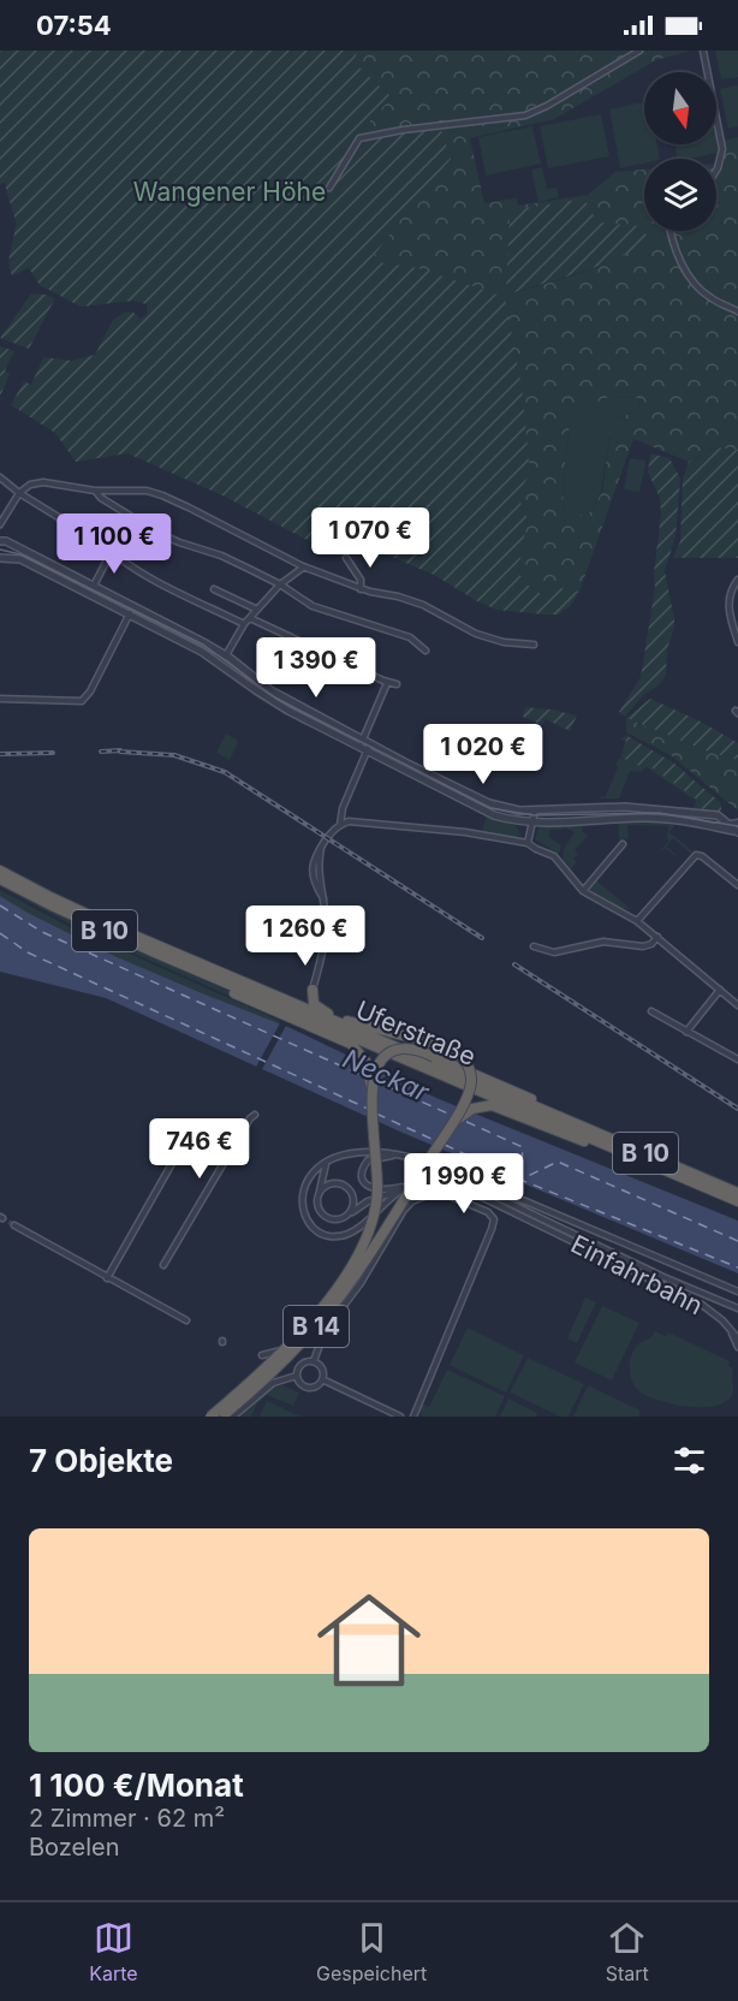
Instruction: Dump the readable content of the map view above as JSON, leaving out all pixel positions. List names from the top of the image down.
{
  "streets": {
    "highway": ["B 10", "Uferstraße", "B 14"],
    "street": ["Einfahrbahn"]
  },
  "crossings": [
    ["Uferstraße", "B 14"]
  ],
  "water": ["Neckar"],
  "parks": ["Wangener Höhe"],
  "north": "bottom",
  "page": {
    "status": "07:54",
    "price": [
      "1 070 €",
      "1 100 €",
      "1 390 €",
      "1 020 €",
      "1 260 €",
      "746 €",
      "1 990 €"
    ],
    "heading": "7 Objekte",
    "list": [
      {
        "name": "1 100 €/Monat",
        "note": "2 Zimmer · 62 m² · Bozelen"
      }
    ],
    "tabs": ["Karte", "Gespeichert", "Start"]
  }
}
